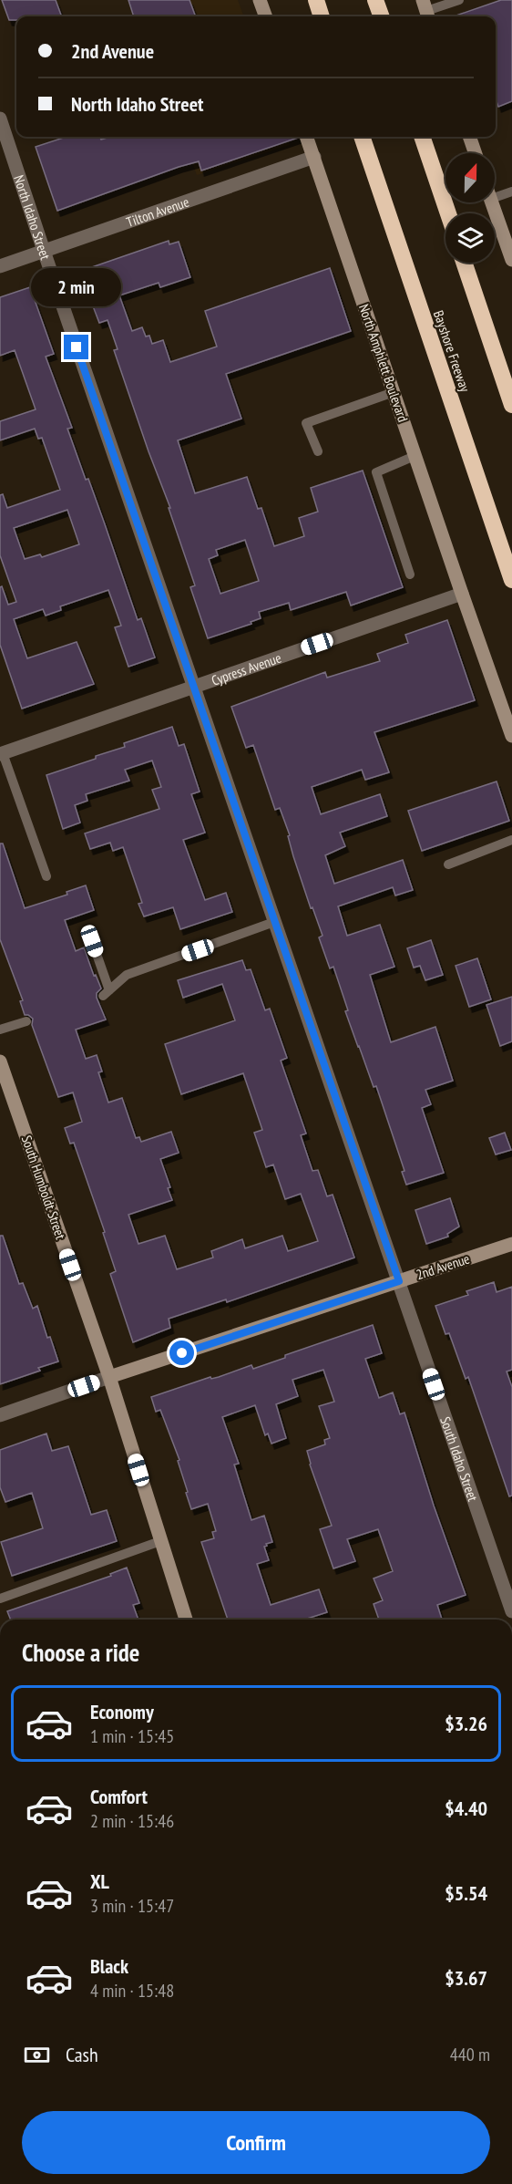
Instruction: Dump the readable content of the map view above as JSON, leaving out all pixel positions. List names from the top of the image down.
{
  "streets": {
    "highway": ["Bayshore Freeway"],
    "street": [
      "Tilton Avenue",
      "North Idaho Street",
      "North Amphlett Boulevard",
      "Cypress Avenue",
      "South Humboldt Street",
      "2nd Avenue",
      "South Idaho Street"
    ]
  },
  "crossings": [
    ["Tilton Avenue", "North Idaho Street"],
    ["Tilton Avenue", "North Amphlett Boulevard"],
    ["North Idaho Street", "Cypress Avenue"],
    ["North Idaho Street", "South Idaho Street"],
    ["North Amphlett Boulevard", "Cypress Avenue"],
    ["Cypress Avenue", "South Idaho Street"],
    ["South Humboldt Street", "2nd Avenue"],
    ["2nd Avenue", "South Idaho Street"]
  ],
  "north": "top",
  "page": {
    "banner": ["2nd Avenue", "North Idaho Street"],
    "bubble": "2 min",
    "heading": "Choose a ride",
    "list": [
      {
        "name": "Economy",
        "note": "1 min · 15:45",
        "value": "$3.26"
      },
      {
        "name": "Comfort",
        "note": "2 min · 15:46",
        "value": "$4.40"
      },
      {
        "name": "XL",
        "note": "3 min · 15:47",
        "value": "$5.54"
      },
      {
        "name": "Black",
        "note": "4 min · 15:48",
        "value": "$3.67"
      }
    ],
    "pay": ["Cash", "440 m"],
    "buttons": "Confirm"
  }
}
